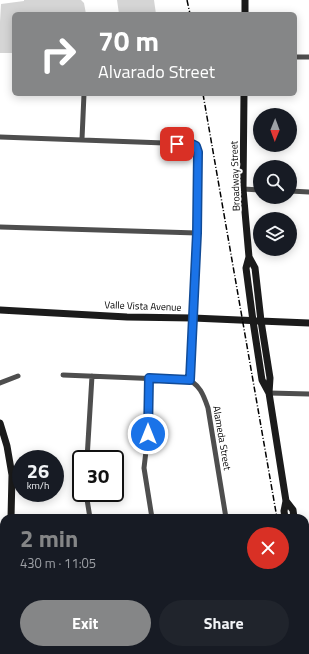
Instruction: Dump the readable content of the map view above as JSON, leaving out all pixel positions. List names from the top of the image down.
{
  "streets": {
    "main road": ["Broadway Street", "Valle Vista Avenue"],
    "street": ["Alameda Street"]
  },
  "crossings": [
    ["Broadway Street", "Valle Vista Avenue"]
  ],
  "north": "bottom",
  "page": {
    "turn": ["70 m", "Alvarado Street"],
    "speed": "26 km/h",
    "limit": "30",
    "heading": ["2 min", "430 m · 11:05"],
    "buttons": ["Exit", "Share"]
  }
}
